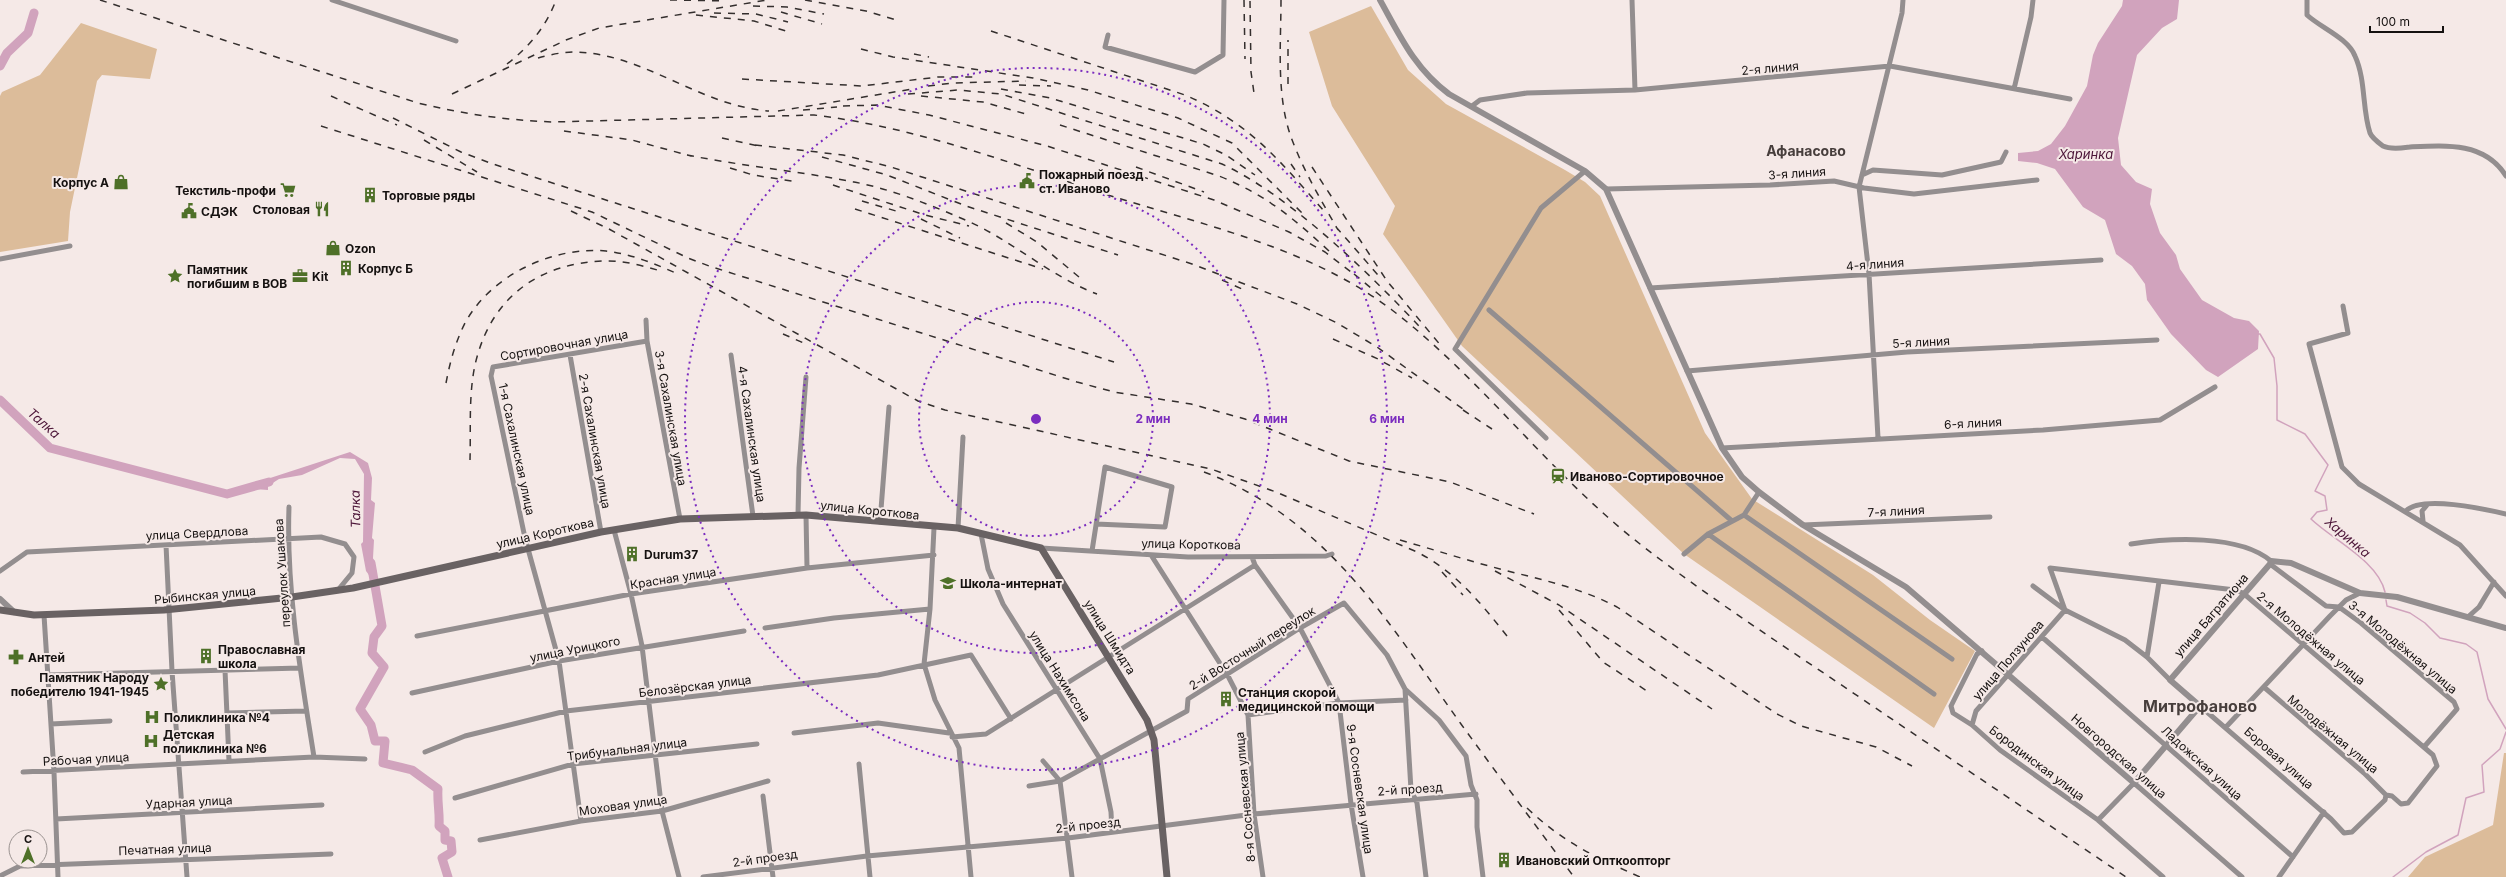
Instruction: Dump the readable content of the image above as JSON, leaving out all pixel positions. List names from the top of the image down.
{
  "streets": {
    "main road": ["улица Короткова", "Рыбинская улица", "улица Шмидта"],
    "street": [
      "2-я линия",
      "3-я линия",
      "4-я линия",
      "5-я линия",
      "Сортировочная улица",
      "3-я Сахалинская улица",
      "6-я линия",
      "4-я Сахалинская улица",
      "2-я Сахалинская улица",
      "1-я Сахалинская улица",
      "7-я линия",
      "улица Свердлова",
      "переулок Ушакова",
      "Красная улица",
      "улица Багратиона",
      "2-я Молодёжная улица",
      "3-я Молодёжная улица",
      "2-й Восточный переулок",
      "улица Урицкого",
      "улица Ползунова",
      "улица Нахимсона",
      "Белозёрская улица",
      "Молодёжная улица",
      "Трибунальная улица",
      "Новгородская улица",
      "Боровая улица",
      "Рабочая улица",
      "Бородинская улица",
      "Ладожская улица",
      "9-я Сосневская улица",
      "2-й проезд",
      "8-я Сосневская улица",
      "Ударная улица",
      "Моховая улица",
      "Печатная улица"
    ]
  },
  "crossings": [
    ["3-я линия", "Новгородская улица"],
    ["4-я линия", "Новгородская улица"],
    ["5-я линия", "Новгородская улица"],
    ["Сортировочная улица", "3-я Сахалинская улица"],
    ["Сортировочная улица", "2-я Сахалинская улица"],
    ["Сортировочная улица", "1-я Сахалинская улица"],
    ["3-я Сахалинская улица", "улица Короткова"],
    ["6-я линия", "Новгородская улица"],
    ["4-я Сахалинская улица", "улица Короткова"],
    ["2-я Сахалинская улица", "улица Короткова"],
    ["1-я Сахалинская улица", "улица Короткова"],
    ["1-я Сахалинская улица", "Красная улица"],
    ["1-я Сахалинская улица", "улица Урицкого"],
    ["1-я Сахалинская улица", "Белозёрская улица"],
    ["1-я Сахалинская улица", "Трибунальная улица"],
    ["1-я Сахалинская улица", "Моховая улица"],
    ["улица Короткова", "Рыбинская улица"],
    ["улица Короткова", "улица Шмидта"],
    ["улица Короткова", "улица Нахимсона"],
    ["улица Короткова", "9-я Сосневская улица"],
    ["7-я линия", "Новгородская улица"],
    ["улица Свердлова", "переулок Ушакова"],
    ["улица Свердлова", "Рыбинская улица"],
    ["переулок Ушакова", "Рыбинская улица"],
    ["переулок Ушакова", "Рабочая улица"],
    ["улица Багратиона", "2-я Молодёжная улица"],
    ["улица Багратиона", "3-я Молодёжная улица"],
    ["улица Багратиона", "Боровая улица"],
    ["улица Шмидта", "2-й Восточный переулок"],
    ["улица Шмидта", "2-й проезд"],
    ["2-я Молодёжная улица", "3-я Молодёжная улица"],
    ["2-я Молодёжная улица", "улица Ползунова"],
    ["2-я Молодёжная улица", "Молодёжная улица"],
    ["2-я Молодёжная улица", "Боровая улица"],
    ["2-й Восточный переулок", "улица Нахимсона"],
    ["2-й Восточный переулок", "9-я Сосневская улица"],
    ["улица Ползунова", "Новгородская улица"],
    ["улица Ползунова", "Боровая улица"],
    ["улица Ползунова", "Бородинская улица"],
    ["улица Ползунова", "Ладожская улица"],
    ["улица Нахимсона", "2-й проезд"],
    ["Молодёжная улица", "Боровая улица"],
    ["Новгородская улица", "Бородинская улица"],
    ["9-я Сосневская улица", "2-й проезд"],
    ["2-й проезд", "8-я Сосневская улица"]
  ],
  "districts": ["Афанасово", "Митрофаново"],
  "water": ["Харинка", "Талка"],
  "places": {
    "public building": ["Пожарный поезд ст. Иваново", "СДЭК"],
    "shop": ["Корпус А", "Ozon"],
    "supermarket": ["Текстиль-профи"],
    "building": [
      "Торговые ряды",
      "Корпус Б",
      "Durum37",
      "Православная школа",
      "Станция скорой медицинской помощи",
      "Ивановский Опткоопторг"
    ],
    "restaurant": ["Столовая"],
    "place": ["Памятник погибшим в ВОВ", "Памятник Народу победителю 1941-1945"],
    "office": ["Kit"],
    "station": ["Иваново-Сортировочное"],
    "school or university": ["Школа-интернат"],
    "pharmacy": ["Антей"],
    "hospital": ["Поликлиника №4", "Детская поликлиника №6"]
  },
  "scale_bar": "100 m",
  "north": "top",
  "rings": ["2 мин", "4 мин", "6 мин"]
}
